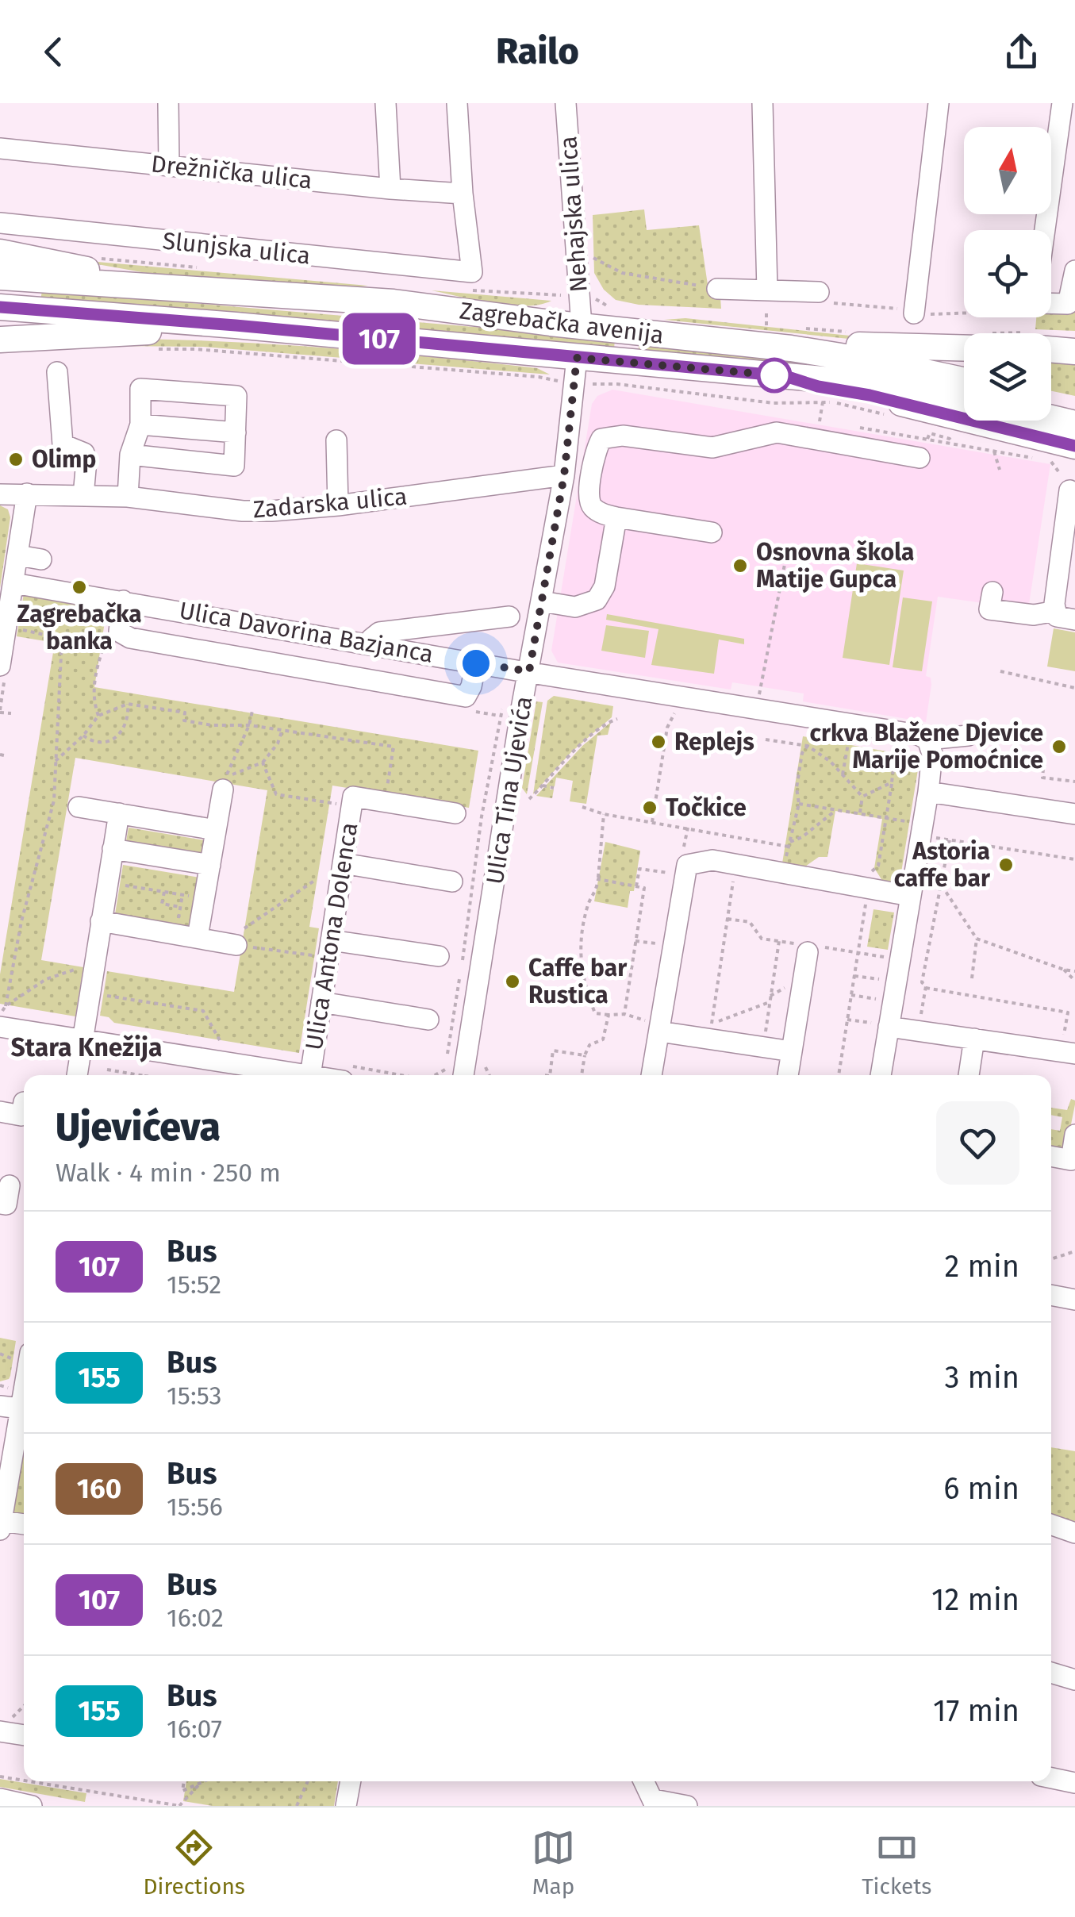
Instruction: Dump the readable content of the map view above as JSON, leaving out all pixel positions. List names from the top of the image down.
{
  "streets": {
    "main road": ["Zagrebačka avenija"],
    "street": [
      "Drežnička ulica",
      "Nehajska ulica",
      "Slunjska ulica",
      "Zadarska ulica",
      "Ulica Davorina Bazjanca",
      "Ulica Tina Ujevića",
      "Ulica Antona Dolenca"
    ]
  },
  "crossings": [
    ["Drežnička ulica", "Slunjska ulica"],
    ["Nehajska ulica", "Zagrebačka avenija"],
    ["Zagrebačka avenija", "Ulica Tina Ujevića"],
    ["Zadarska ulica", "Ulica Tina Ujevića"],
    ["Ulica Davorina Bazjanca", "Ulica Tina Ujevića"]
  ],
  "districts": ["Stara Knežija"],
  "places": [
    "Olimp",
    "Osnovna škola Matije Gupca",
    "Zagrebačka banka",
    "Replejs",
    "crkva Blažene Djevice Marije Pomoćnice",
    "Točkice",
    "Astoria caffe bar",
    "Caffe bar Rustica"
  ],
  "lines": ["bus line 107"],
  "north": "top",
  "page": {
    "header": "Railo",
    "on_map": "107",
    "heading": ["Ujevićeva", "Walk · 4 min · 250 m"],
    "list": [
      {
        "mark": "107",
        "name": "Bus",
        "note": "15:52",
        "value": "2 min"
      },
      {
        "mark": "155",
        "name": "Bus",
        "note": "15:53",
        "value": "3 min"
      },
      {
        "mark": "160",
        "name": "Bus",
        "note": "15:56",
        "value": "6 min"
      },
      {
        "mark": "107",
        "name": "Bus",
        "note": "16:02",
        "value": "12 min"
      },
      {
        "mark": "155",
        "name": "Bus",
        "note": "16:07",
        "value": "17 min"
      }
    ],
    "tabs": ["Directions", "Map", "Tickets"]
  }
}
